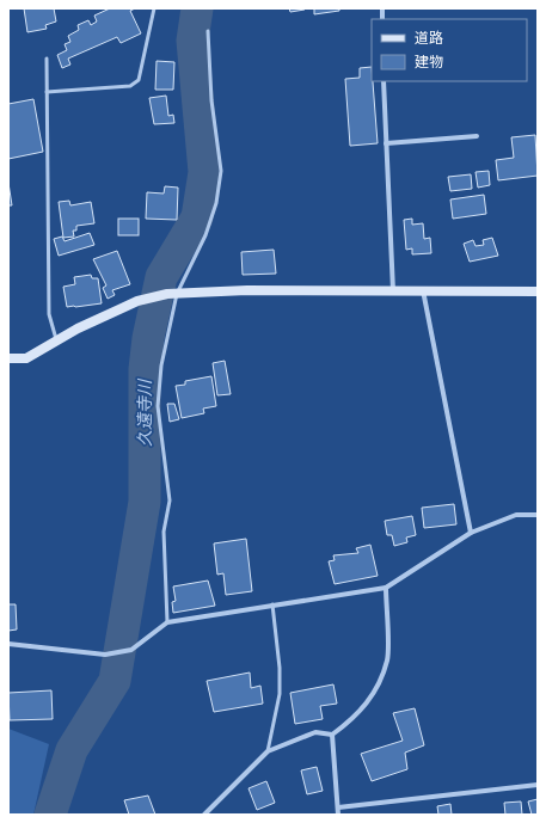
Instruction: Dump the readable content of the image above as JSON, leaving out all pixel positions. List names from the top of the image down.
{
  "water": ["久遠寺川"],
  "legend": ["道路", "建物"]
}
